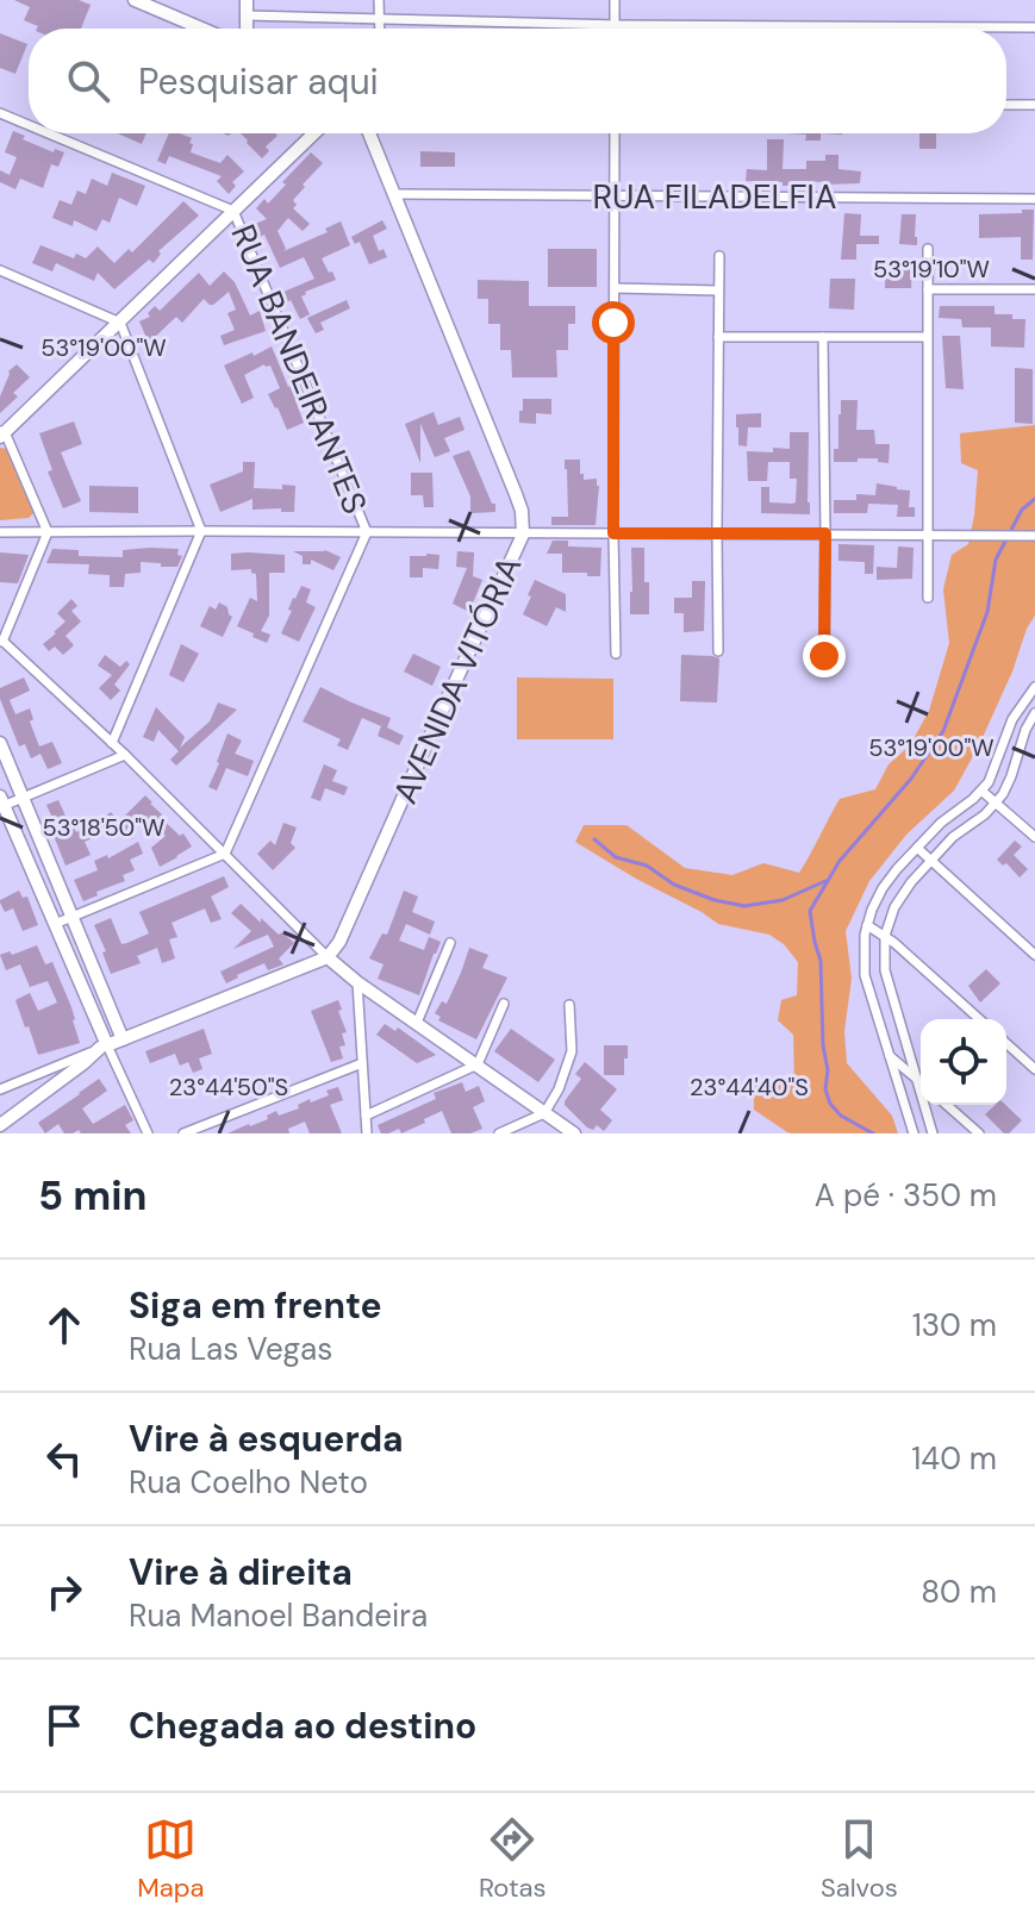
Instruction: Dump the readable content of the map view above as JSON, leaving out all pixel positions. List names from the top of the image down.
{
  "streets": {
    "street": ["RUA FILADELFIA", "RUA BANDEIRANTES", "AVENIDA VITÓRIA"]
  },
  "crossings": [
    ["RUA FILADELFIA", "AVENIDA VITÓRIA"]
  ],
  "page": {
    "search": "Pesquisar aqui",
    "heading": ["5 min", "A pé · 350 m"],
    "list": [
      ["Siga em frente", "Rua Las Vegas", "130 m"],
      ["Vire à esquerda", "Rua Coelho Neto", "140 m"],
      ["Vire à direita", "Rua Manoel Bandeira", "80 m"],
      "Chegada ao destino"
    ],
    "nav": ["Mapa", "Rotas", "Salvos"]
  },
  "coordinates": [
    "53°19'10\"W",
    "53°19'00\"W",
    "53°18'50\"W",
    "23°44'50\"S",
    "23°44'40\"S"
  ]
}
